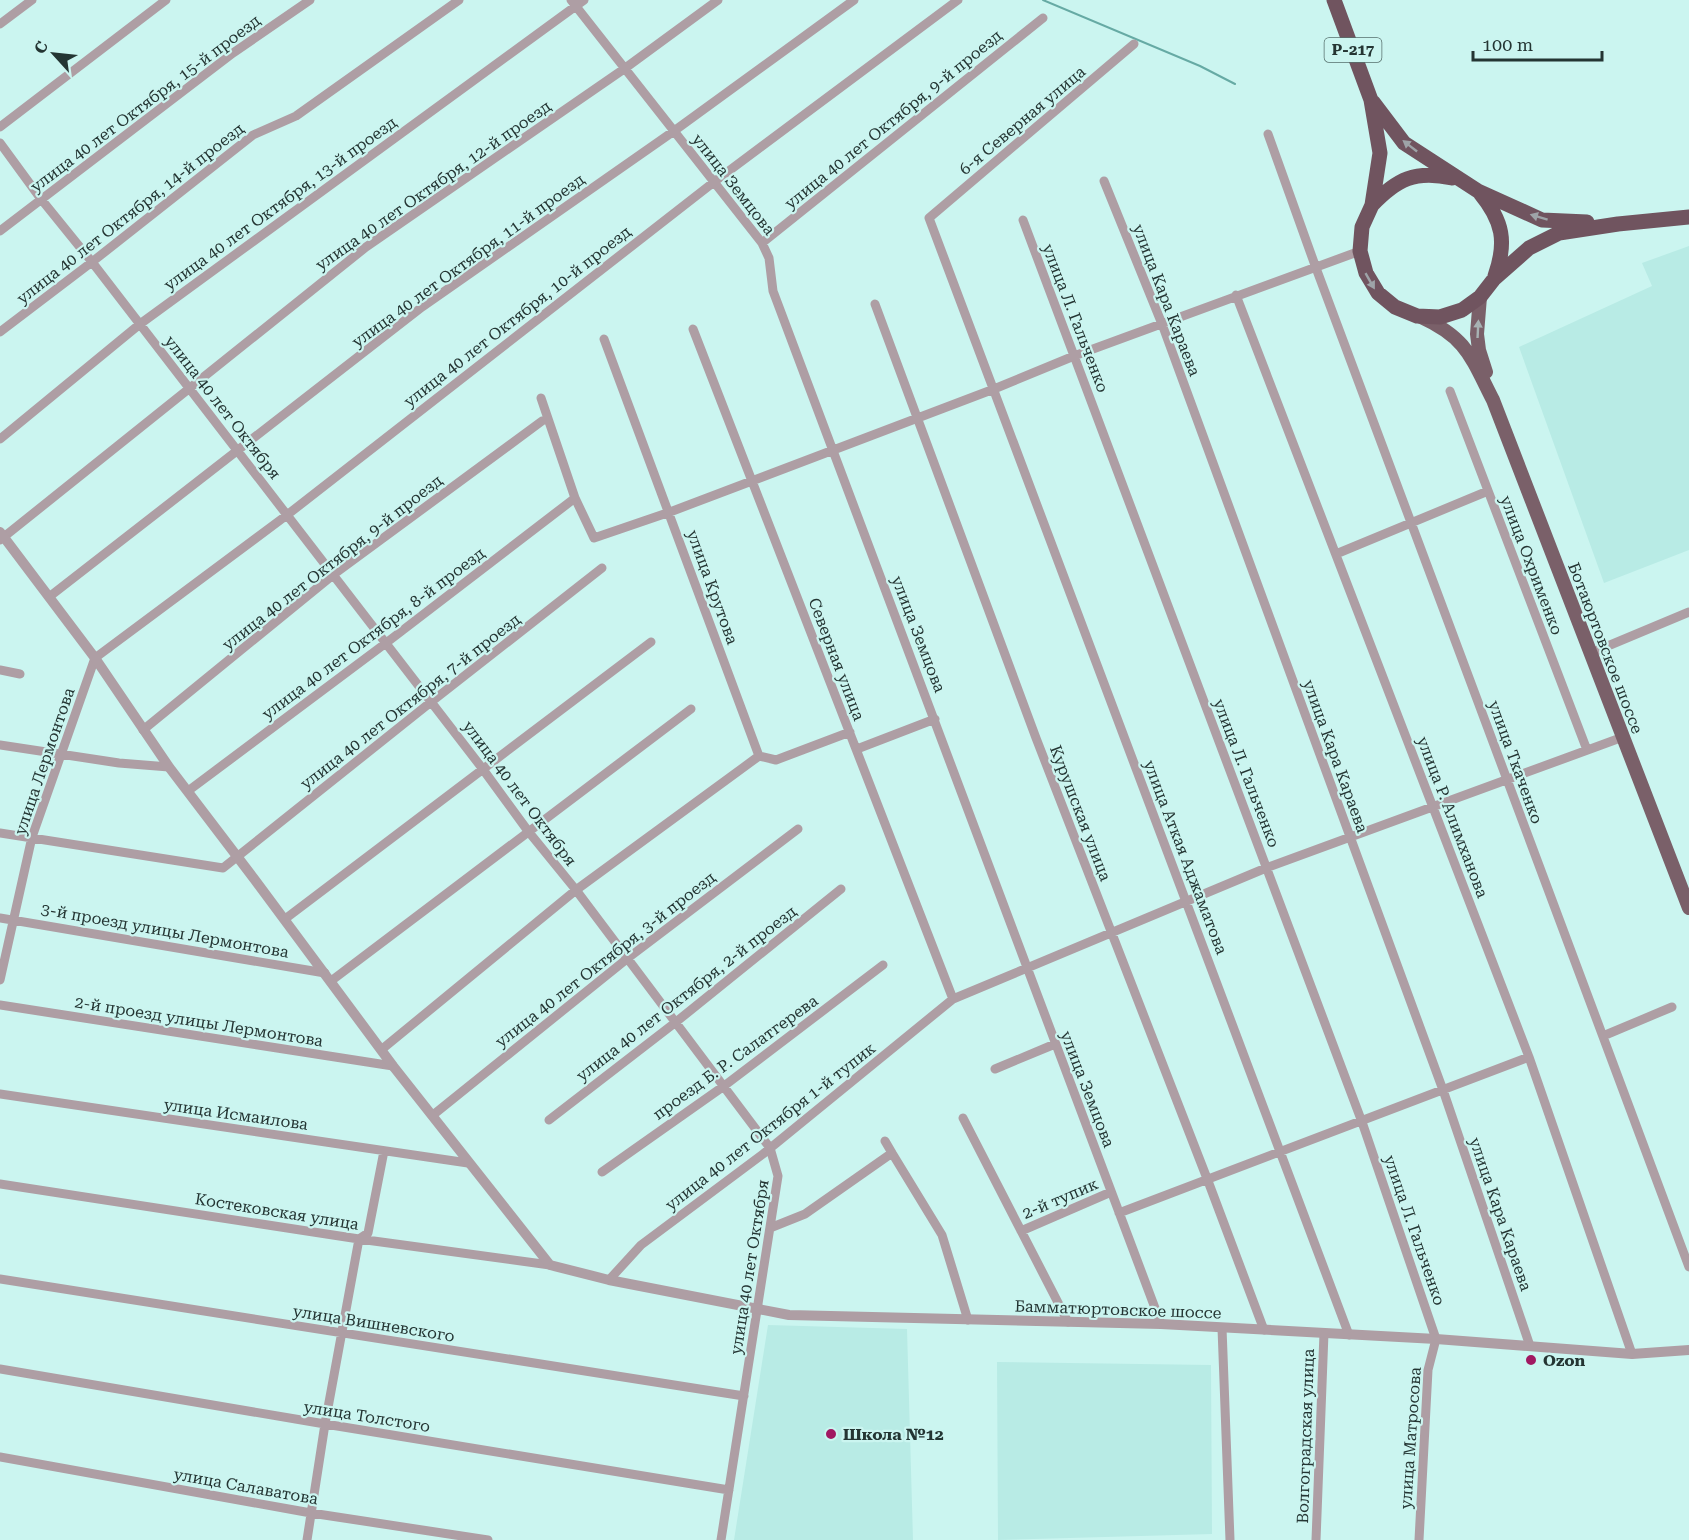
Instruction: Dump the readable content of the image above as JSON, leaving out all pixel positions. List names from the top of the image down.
{
  "streets": {
    "highway": ["Р-217"],
    "main road": ["Ботаюртовское шоссе"],
    "street": [
      "улица 40 лет Октября, 15-й проезд",
      "улица 40 лет Октября, 9-й проезд",
      "6-я Северная улица",
      "улица Земцова",
      "улица 40 лет Октября, 12-й проезд",
      "улица 40 лет Октября, 13-й проезд",
      "улица 40 лет Октября, 14-й проезд",
      "улица 40 лет Октября, 11-й проезд",
      "улица Кара Караева",
      "улица 40 лет Октября, 10-й проезд",
      "улица Л. Гальченко",
      "улица 40 лет Октября",
      "улица Охрименко",
      "улица Крутова",
      "улица 40 лет Октября, 8-й проезд",
      "Северная улица",
      "улица 40 лет Октября, 7-й проезд",
      "улица Лермонтова",
      "улица Ткаченко",
      "Курушская улица",
      "улица Р. Алимханова",
      "улица Аткая Аджаматова",
      "3-й проезд улицы Лермонтова",
      "улица 40 лет Октября, 3-й проезд",
      "улица 40 лет Октября, 2-й проезд",
      "2-й проезд улицы Лермонтова",
      "проезд Б. Р. Салатгерева",
      "улица Исмаилова",
      "улица 40 лет Октября 1-й тупик",
      "2-й тупик",
      "Костековская улица",
      "Бамматюртовское шоссе",
      "улица Вишневского",
      "улица Толстого",
      "Волгоградская улица",
      "улица Матросова",
      "улица Салаватова"
    ]
  },
  "crossings": [
    ["улица 40 лет Октября, 15-й проезд", "улица 40 лет Октября"],
    ["улица 40 лет Октября, 9-й проезд", "улица Земцова"],
    ["улица 40 лет Октября, 9-й проезд", "улица 40 лет Октября"],
    ["6-я Северная улица", "улица Аткая Аджаматова"],
    ["улица Земцова", "улица 40 лет Октября, 12-й проезд"],
    ["улица Земцова", "улица 40 лет Октября, 13-й проезд"],
    ["улица Земцова", "улица 40 лет Октября, 11-й проезд"],
    ["улица Земцова", "улица 40 лет Октября, 10-й проезд"],
    ["улица Земцова", "улица 40 лет Октября 1-й тупик"],
    ["улица Земцова", "2-й тупик"],
    ["улица Земцова", "Бамматюртовское шоссе"],
    ["улица 40 лет Октября, 12-й проезд", "улица 40 лет Октября"],
    ["улица 40 лет Октября, 13-й проезд", "улица 40 лет Октября"],
    ["улица 40 лет Октября, 14-й проезд", "улица 40 лет Октября"],
    ["улица 40 лет Октября, 11-й проезд", "улица 40 лет Октября"],
    ["улица Кара Караева", "улица 40 лет Октября 1-й тупик"],
    ["улица Кара Караева", "Бамматюртовское шоссе"],
    ["улица 40 лет Октября, 10-й проезд", "улица 40 лет Октября"],
    ["улица 40 лет Октября, 10-й проезд", "улица Лермонтова"],
    ["улица Л. Гальченко", "улица 40 лет Октября 1-й тупик"],
    ["улица Л. Гальченко", "Бамматюртовское шоссе"],
    ["улица Л. Гальченко", "улица Матросова"],
    ["улица 40 лет Октября", "улица 40 лет Октября, 8-й проезд"],
    ["улица 40 лет Октября", "улица 40 лет Октября, 7-й проезд"],
    ["улица 40 лет Октября", "улица 40 лет Октября, 3-й проезд"],
    ["улица 40 лет Октября", "улица 40 лет Октября, 2-й проезд"],
    ["улица 40 лет Октября", "проезд Б. Р. Салатгерева"],
    ["улица 40 лет Октября", "улица 40 лет Октября 1-й тупик"],
    ["улица 40 лет Октября", "Бамматюртовское шоссе"],
    ["улица 40 лет Октября", "улица Вишневского"],
    ["улица 40 лет Октября", "улица Толстого"],
    ["улица Охрименко", "улица 40 лет Октября 1-й тупик"],
    ["Ботаюртовское шоссе", "улица 40 лет Октября 1-й тупик"],
    ["Северная улица", "улица 40 лет Октября 1-й тупик"],
    ["улица Лермонтова", "3-й проезд улицы Лермонтова"],
    ["улица Ткаченко", "улица 40 лет Октября 1-й тупик"],
    ["Курушская улица", "улица 40 лет Октября 1-й тупик"],
    ["Курушская улица", "Бамматюртовское шоссе"],
    ["улица Р. Алимханова", "улица 40 лет Октября 1-й тупик"],
    ["улица Р. Алимханова", "Бамматюртовское шоссе"],
    ["улица Аткая Аджаматова", "улица 40 лет Октября 1-й тупик"],
    ["улица Аткая Аджаматова", "Бамматюртовское шоссе"],
    ["улица 40 лет Октября 1-й тупик", "Бамматюртовское шоссе"],
    ["Костековская улица", "Бамматюртовское шоссе"],
    ["Бамматюртовское шоссе", "Волгоградская улица"],
    ["Бамматюртовское шоссе", "улица Матросова"]
  ],
  "places": ["Ozon", "Школа №12"],
  "scale_bar": "100 m",
  "north": "top left"
}
